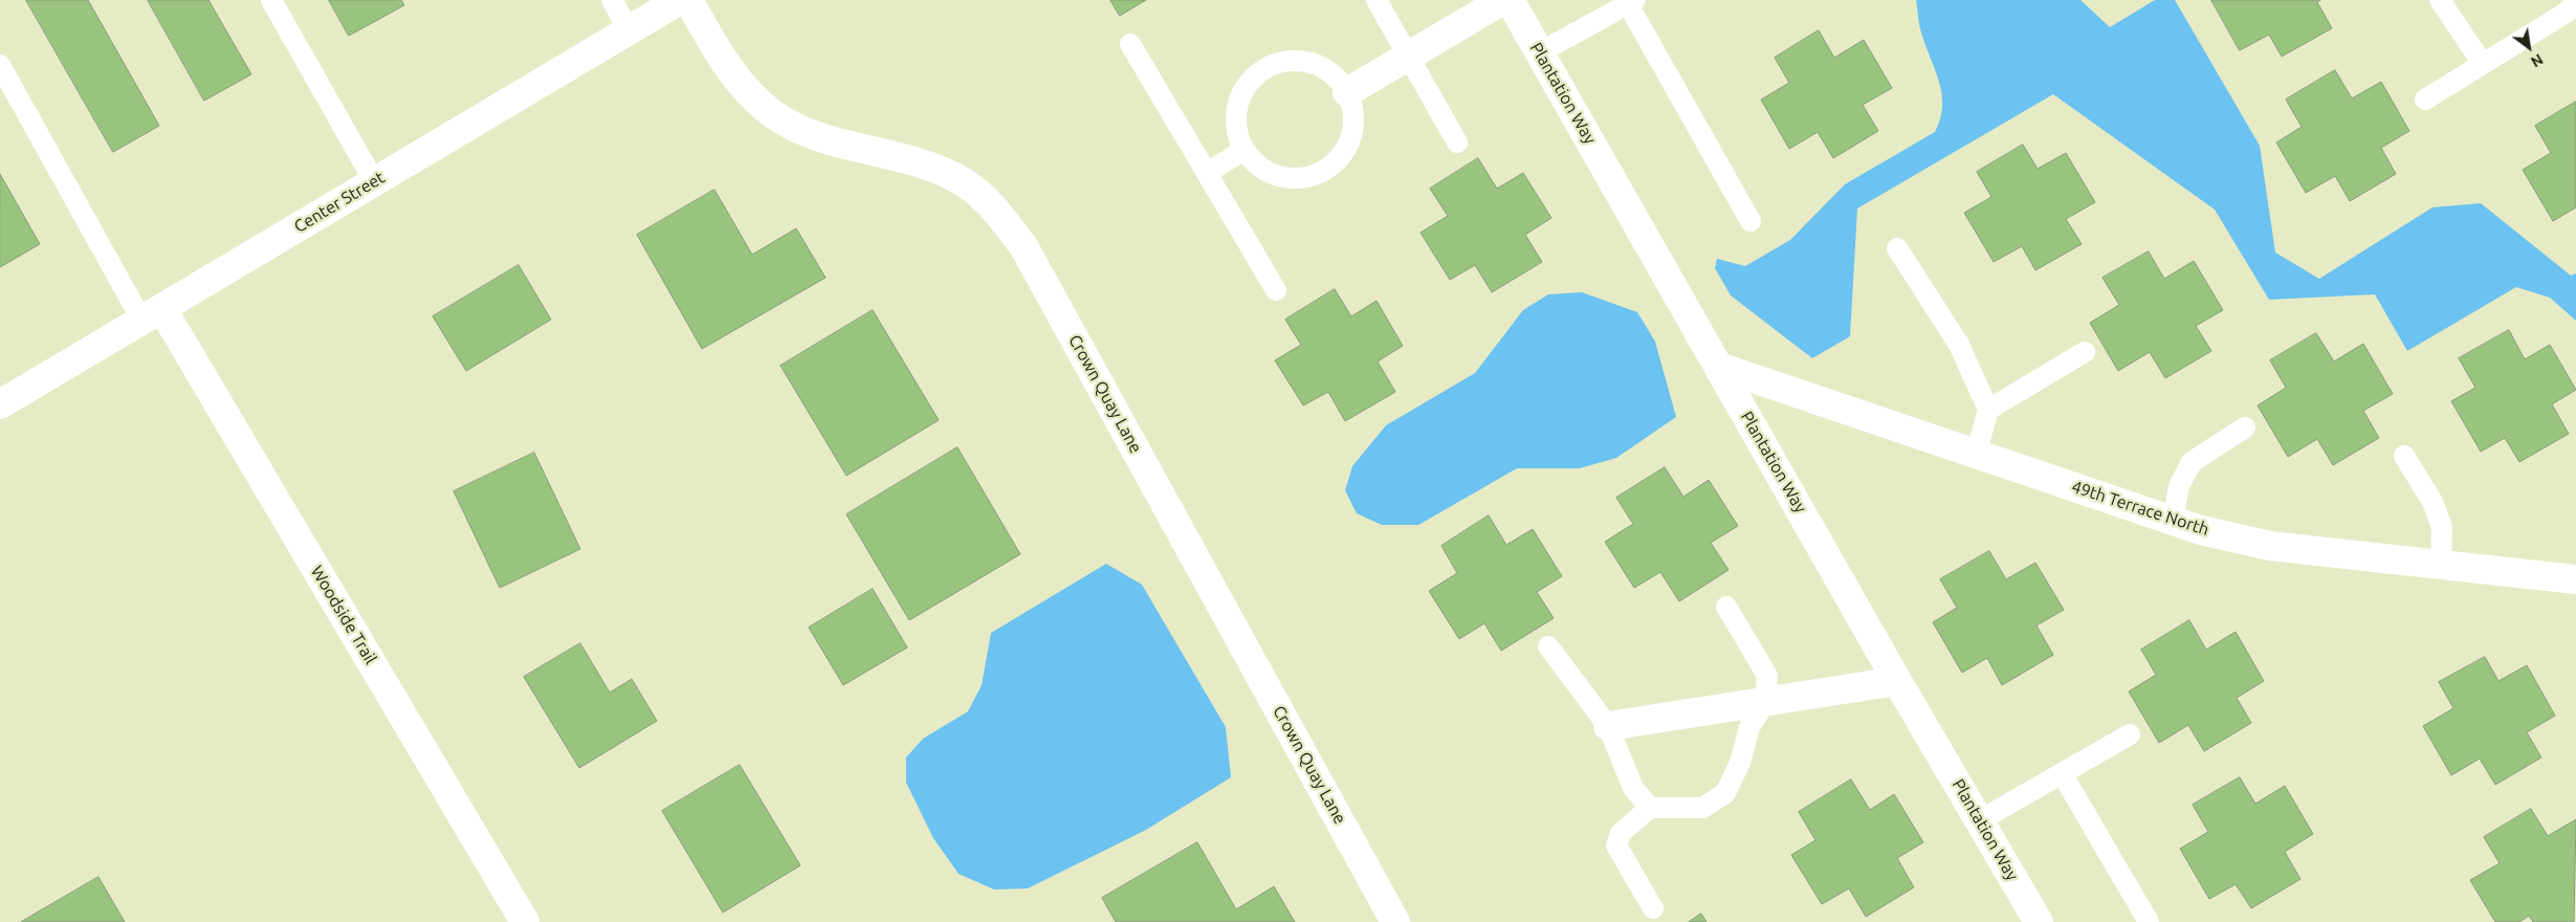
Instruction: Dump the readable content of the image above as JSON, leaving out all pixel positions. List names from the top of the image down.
{
  "streets": {
    "street": [
      "Plantation Way",
      "Center Street",
      "Crown Quay Lane",
      "49th Terrace North",
      "Woodside Trail"
    ]
  },
  "crossings": [
    ["Plantation Way", "49th Terrace North"],
    ["Center Street", "Woodside Trail"]
  ],
  "north": "bottom right"
}
